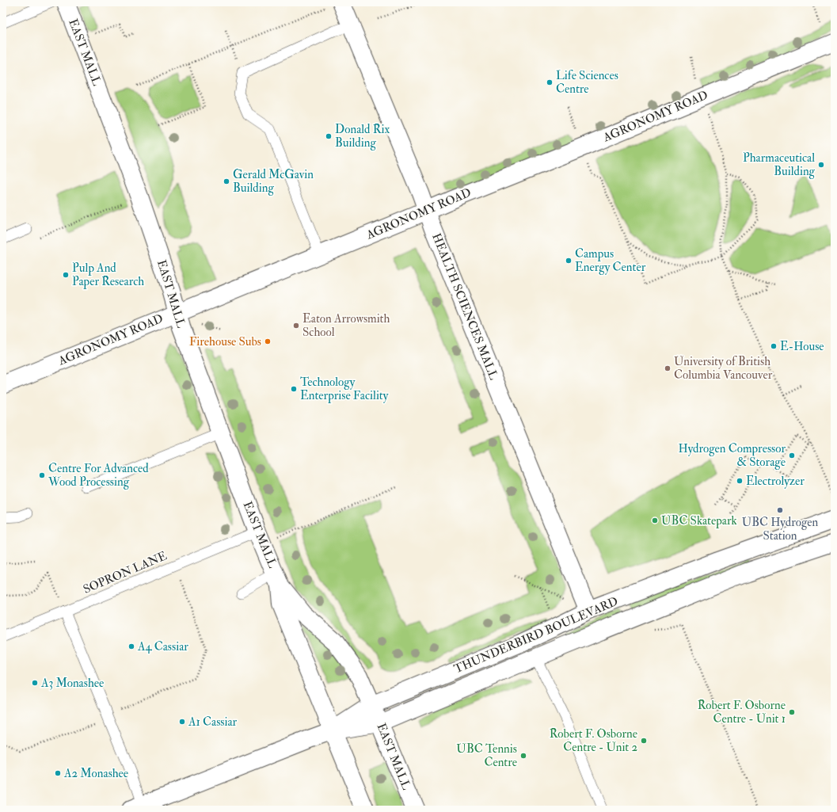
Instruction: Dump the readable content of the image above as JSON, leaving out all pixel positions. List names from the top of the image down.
{
  "streets": {
    "street": [
      "EAST MALL",
      "AGRONOMY ROAD",
      "HEALTH SCIENCES MALL",
      "THUNDERBIRD BOULEVARD"
    ],
    "lane": ["SOPRON LANE"]
  },
  "crossings": [
    ["EAST MALL", "AGRONOMY ROAD"],
    ["EAST MALL", "SOPRON LANE"],
    ["EAST MALL", "THUNDERBIRD BOULEVARD"],
    ["AGRONOMY ROAD", "HEALTH SCIENCES MALL"],
    ["HEALTH SCIENCES MALL", "THUNDERBIRD BOULEVARD"]
  ],
  "places": [
    "Life Sciences Centre",
    "Donald Rix Building",
    "Pharmaceutical Building",
    "Gerald McGavin Building",
    "Campus Energy Center",
    "Pulp And Paper Research",
    "Eaton Arrowsmith School",
    "Firehouse Subs",
    "E-House",
    "University of British Columbia Vancouver",
    "Technology Enterprise Facility",
    "Hydrogen Compressor & Storage",
    "Centre For Advanced Wood Processing",
    "Electrolyzer",
    "UBC Hydrogen Station",
    "UBC Skatepark",
    "A4 Cassiar",
    "A3 Monashee",
    "Robert F. Osborne Centre - Unit 1",
    "A1 Cassiar",
    "Robert F. Osborne Centre - Unit 2",
    "UBC Tennis Centre",
    "A2 Monashee"
  ]
}
